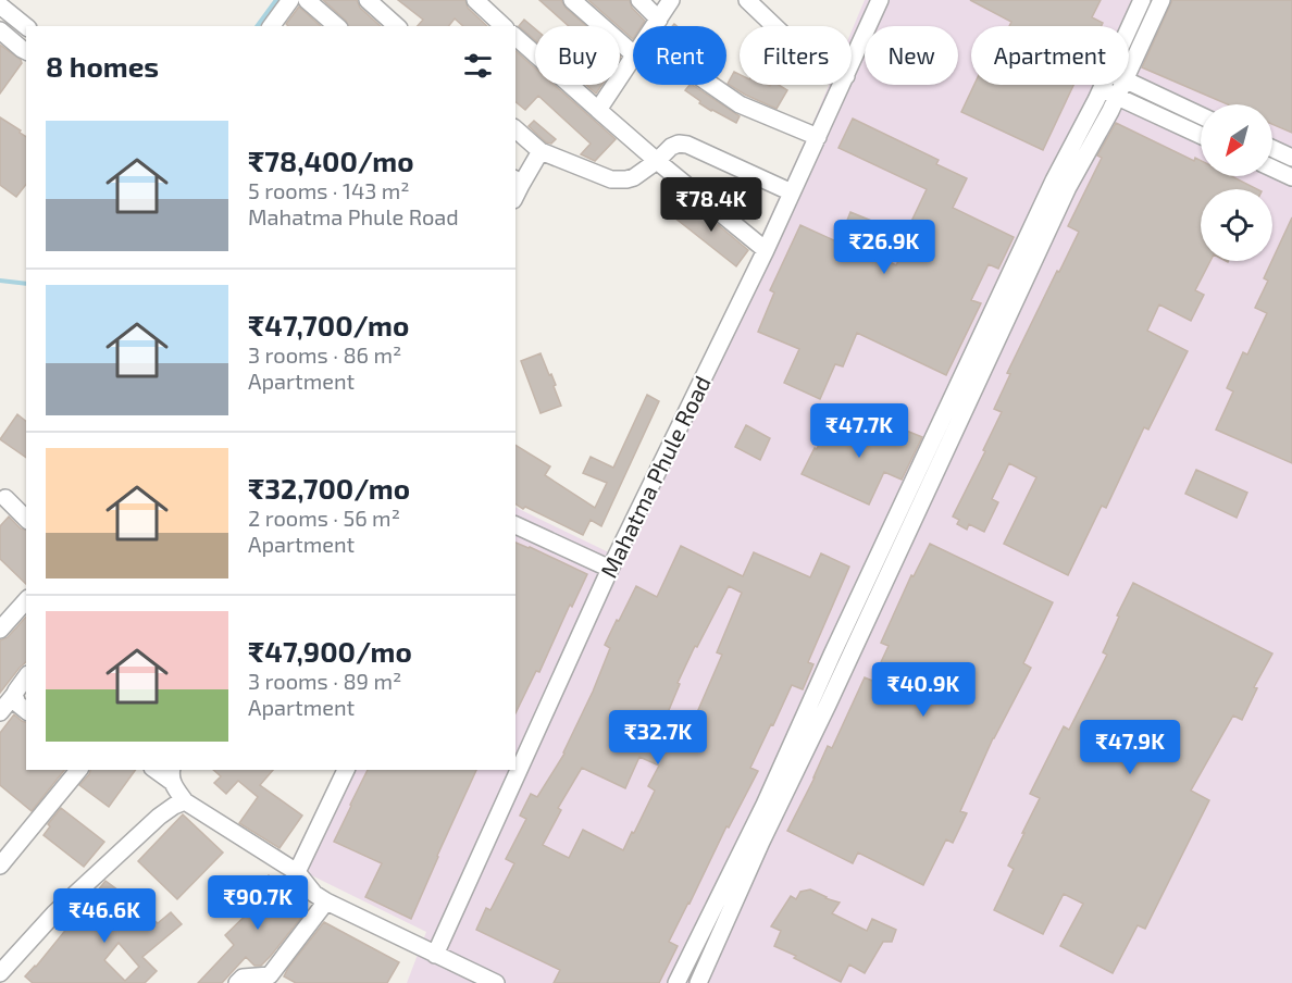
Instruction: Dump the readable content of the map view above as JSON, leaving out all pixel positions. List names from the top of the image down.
{
  "streets": {
    "street": ["Mahatma Phule Road"]
  },
  "north": "bottom left",
  "page": {
    "chip": [
      "Buy",
      "Rent",
      "Filters",
      "New",
      "Apartment"
    ],
    "heading": "8 homes",
    "list": [
      {
        "name": "₹78,400/mo",
        "note": "5 rooms · 143 m² · Mahatma Phule Road"
      },
      {
        "name": "₹47,700/mo",
        "note": "3 rooms · 86 m² · Apartment"
      },
      {
        "name": "₹32,700/mo",
        "note": "2 rooms · 56 m² · Apartment"
      },
      {
        "name": "₹47,900/mo",
        "note": "3 rooms · 89 m² · Apartment"
      }
    ],
    "price": [
      "₹78.4K",
      "₹26.9K",
      "₹47.7K",
      "₹40.9K",
      "₹32.7K",
      "₹47.9K",
      "₹90.7K",
      "₹46.6K"
    ]
  }
}
